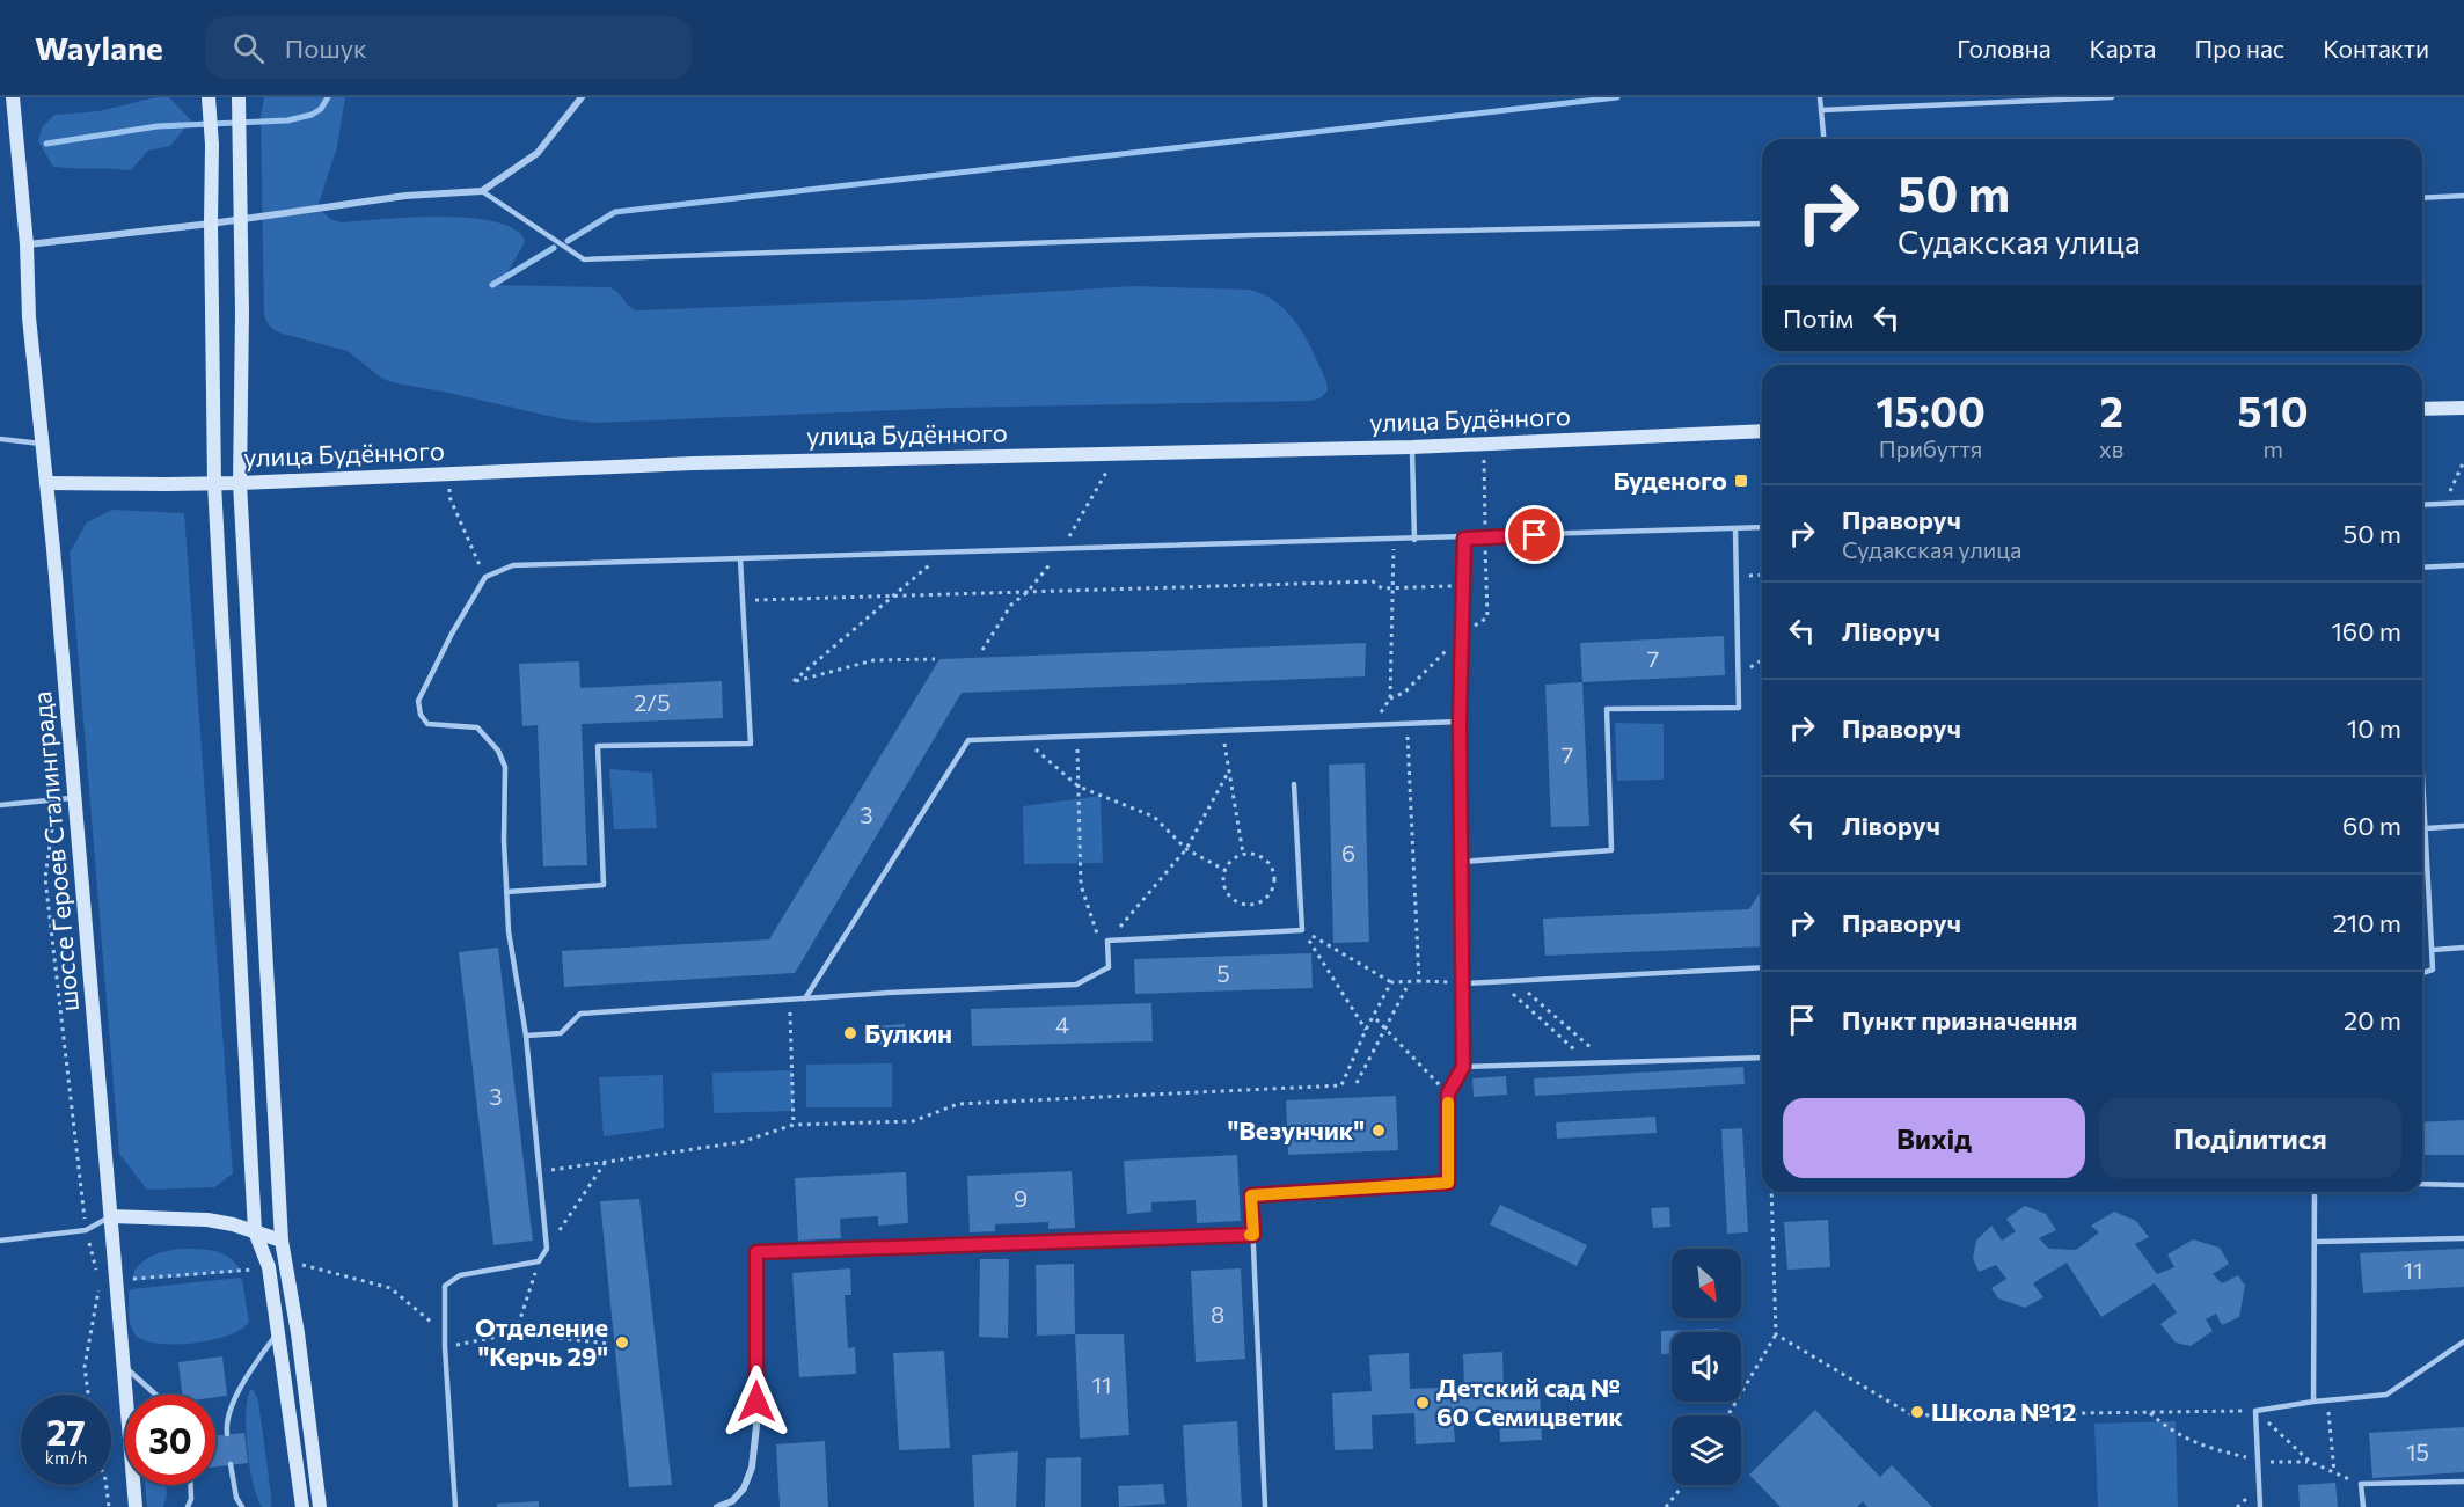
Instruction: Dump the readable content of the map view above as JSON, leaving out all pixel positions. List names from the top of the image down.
{
  "streets": {
    "main road": ["улица Будённого", "шоссе Героев Сталинграда"]
  },
  "crossings": [
    ["улица Будённого", "шоссе Героев Сталинграда"]
  ],
  "places": {
    "transit": ["Буденого"],
    "other": [
      "Булкин",
      "\"Везунчик\"",
      "Отделение \"Керчь 29\"",
      "Детский сад № 60 Семицветик",
      "Школа №12"
    ]
  },
  "house_numbers": [
    "7",
    "2/5",
    "7",
    "3",
    "6",
    "5",
    "4",
    "3",
    "9",
    "11",
    "8",
    "11",
    "15"
  ],
  "north": "bottom right",
  "page": {
    "header": "Waylane",
    "search": "Пошук",
    "nav": [
      "Головна",
      "Карта",
      "Про нас",
      "Контакти"
    ],
    "turn": ["50 m", "Судакская улица"],
    "then": "Потім",
    "eta": [
      "15:00",
      "Прибуття",
      "2",
      "хв",
      "510",
      "m"
    ],
    "list": [
      {
        "name": "Праворуч",
        "note": "Судакская улица",
        "value": "50 m"
      },
      {
        "name": "Ліворуч",
        "value": "160 m"
      },
      {
        "name": "Праворуч",
        "value": "10 m"
      },
      {
        "name": "Ліворуч",
        "value": "60 m"
      },
      {
        "name": "Праворуч",
        "value": "210 m"
      },
      {
        "name": "Пункт призначення",
        "value": "20 m"
      }
    ],
    "buttons": ["Вихід", "Поділитися"],
    "speed": "27 km/h",
    "limit": "30"
  }
}
